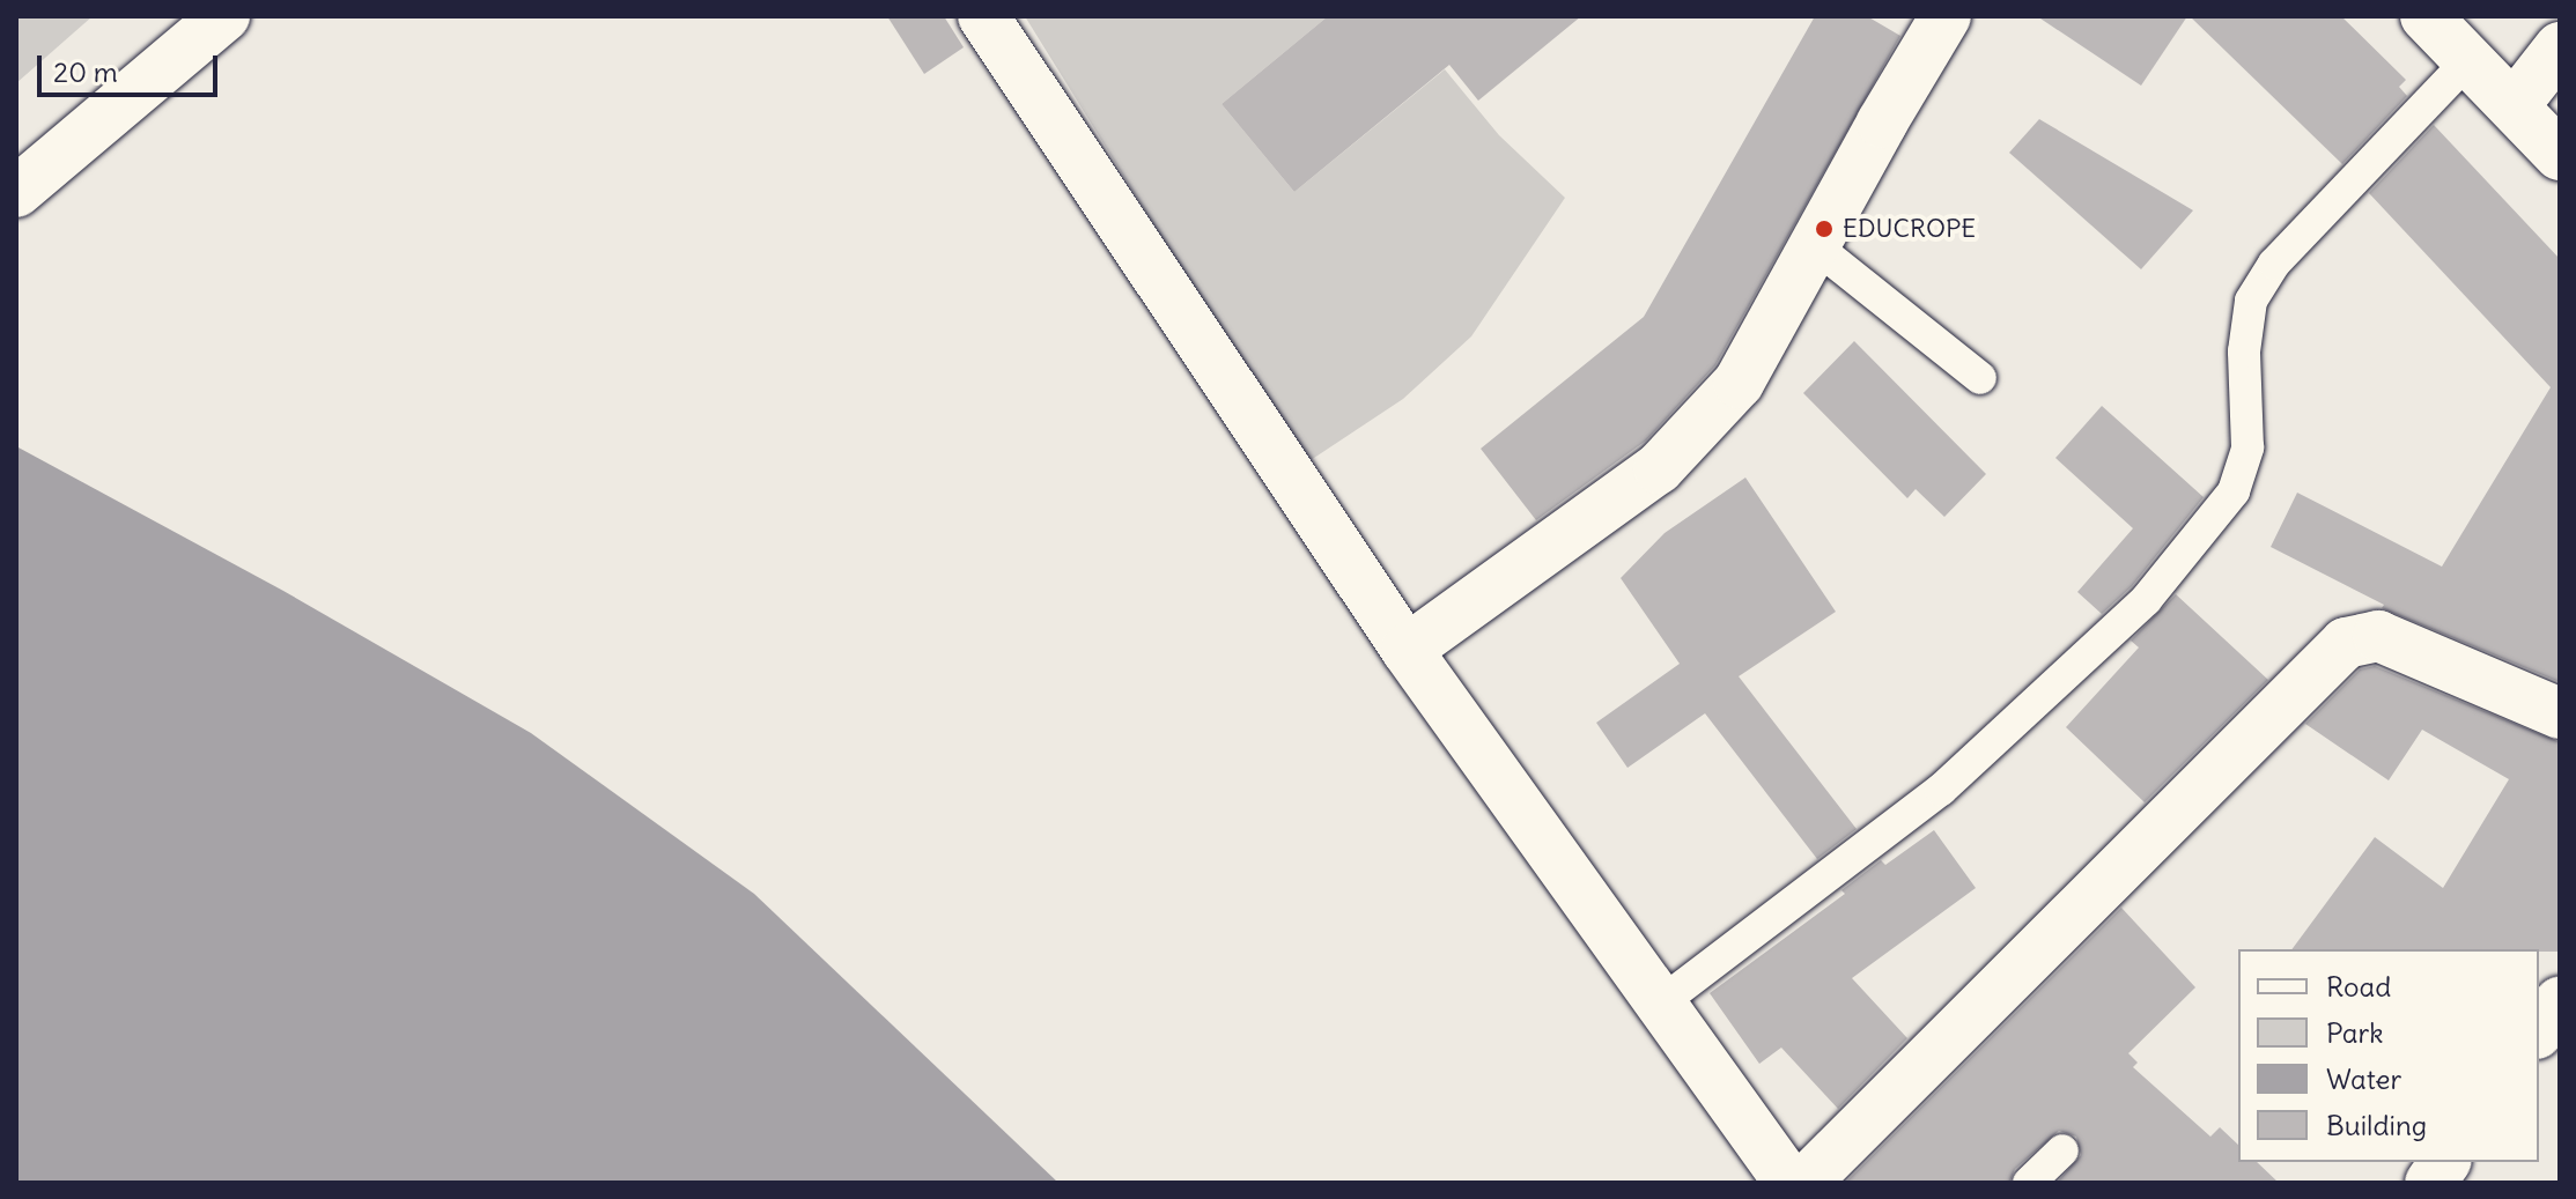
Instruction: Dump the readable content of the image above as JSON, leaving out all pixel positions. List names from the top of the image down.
{
  "places": ["EDUCROPE"],
  "legend": [
    "Road",
    "Park",
    "Water",
    "Building"
  ],
  "scale_bar": "20 m"
}
